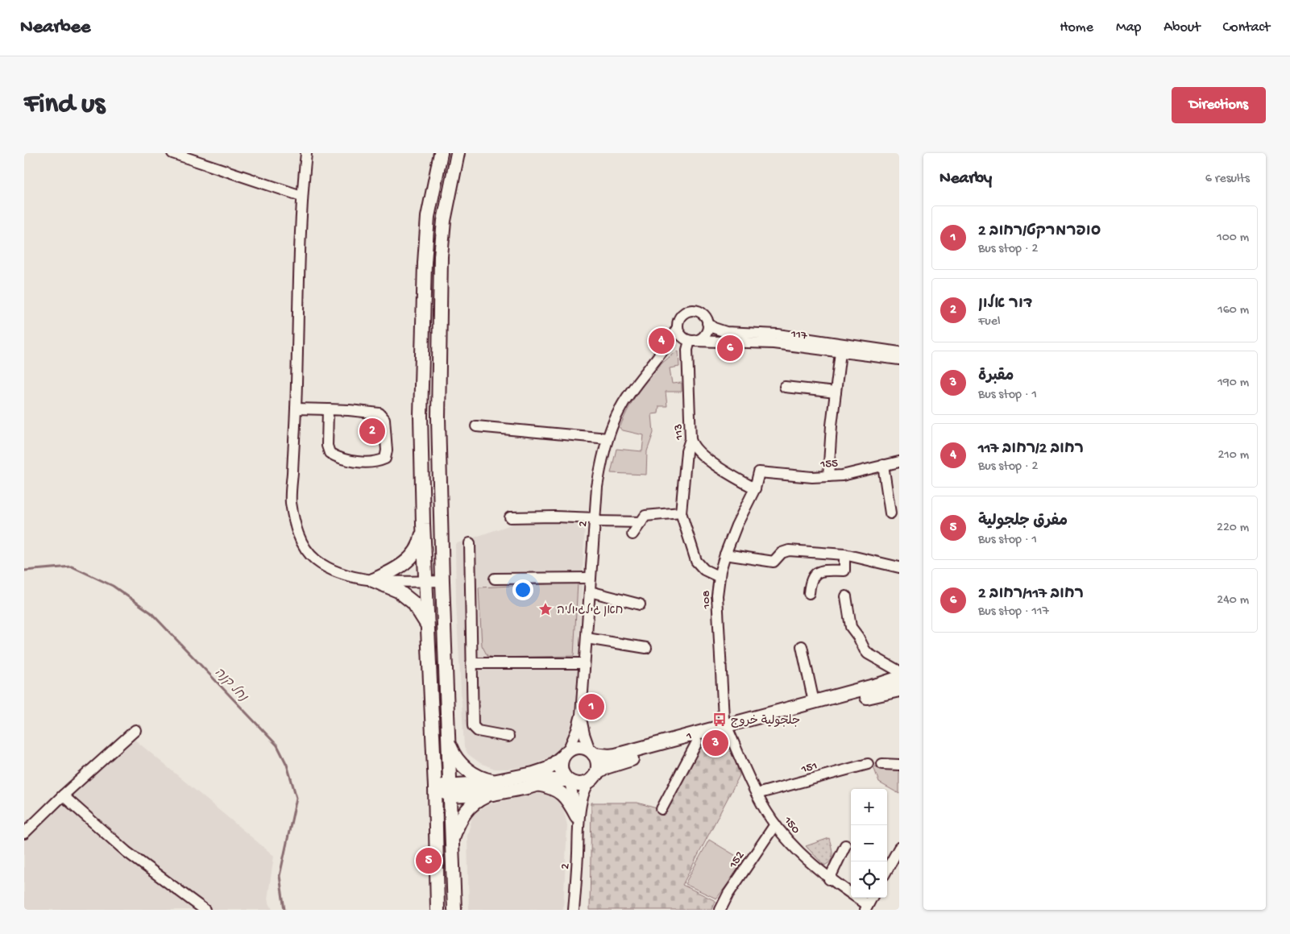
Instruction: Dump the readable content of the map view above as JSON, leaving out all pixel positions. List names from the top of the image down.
{
  "streets": {
    "main road": ["1"],
    "street": [
      "117",
      "113",
      "155",
      "2",
      "108",
      "151",
      "150",
      "152"
    ]
  },
  "crossings": [
    ["117", "113"],
    ["117", "2"],
    ["113", "2"],
    ["113", "108"],
    ["155", "108"],
    ["2", "1"],
    ["108", "1"],
    ["108", "150"],
    ["1", "150"],
    ["151", "150"],
    ["150", "152"]
  ],
  "water": ["נחל קנה"],
  "places": {
    "place": ["חאן ג'לג'וליה"],
    "bus stop": ["جلجولية خروج"]
  },
  "page": {
    "header": "Nearbee",
    "nav": [
      "Home",
      "Map",
      "About",
      "Contact"
    ],
    "buttons": "Directions",
    "title": "Find us",
    "heading": ["Nearby", "6 results"],
    "list": [
      {
        "mark": "1",
        "name": "סופרמרקט/רחוב 2",
        "note": "Bus stop · 2",
        "value": "100 m"
      },
      {
        "mark": "2",
        "name": "דור אלון",
        "note": "Fuel",
        "value": "160 m"
      },
      {
        "mark": "3",
        "name": "مقبرة",
        "note": "Bus stop · 1",
        "value": "190 m"
      },
      {
        "mark": "4",
        "name": "רחוב 2/רחוב 117",
        "note": "Bus stop · 2",
        "value": "210 m"
      },
      {
        "mark": "5",
        "name": "مفرق جلجولية",
        "note": "Bus stop · 1",
        "value": "220 m"
      },
      {
        "mark": "6",
        "name": "רחוב 117/רחוב 2",
        "note": "Bus stop · 117",
        "value": "240 m"
      }
    ],
    "pins": [
      "4",
      "6",
      "2",
      "1",
      "3",
      "5"
    ],
    "map_buttons": ["+", "−"]
  }
}
